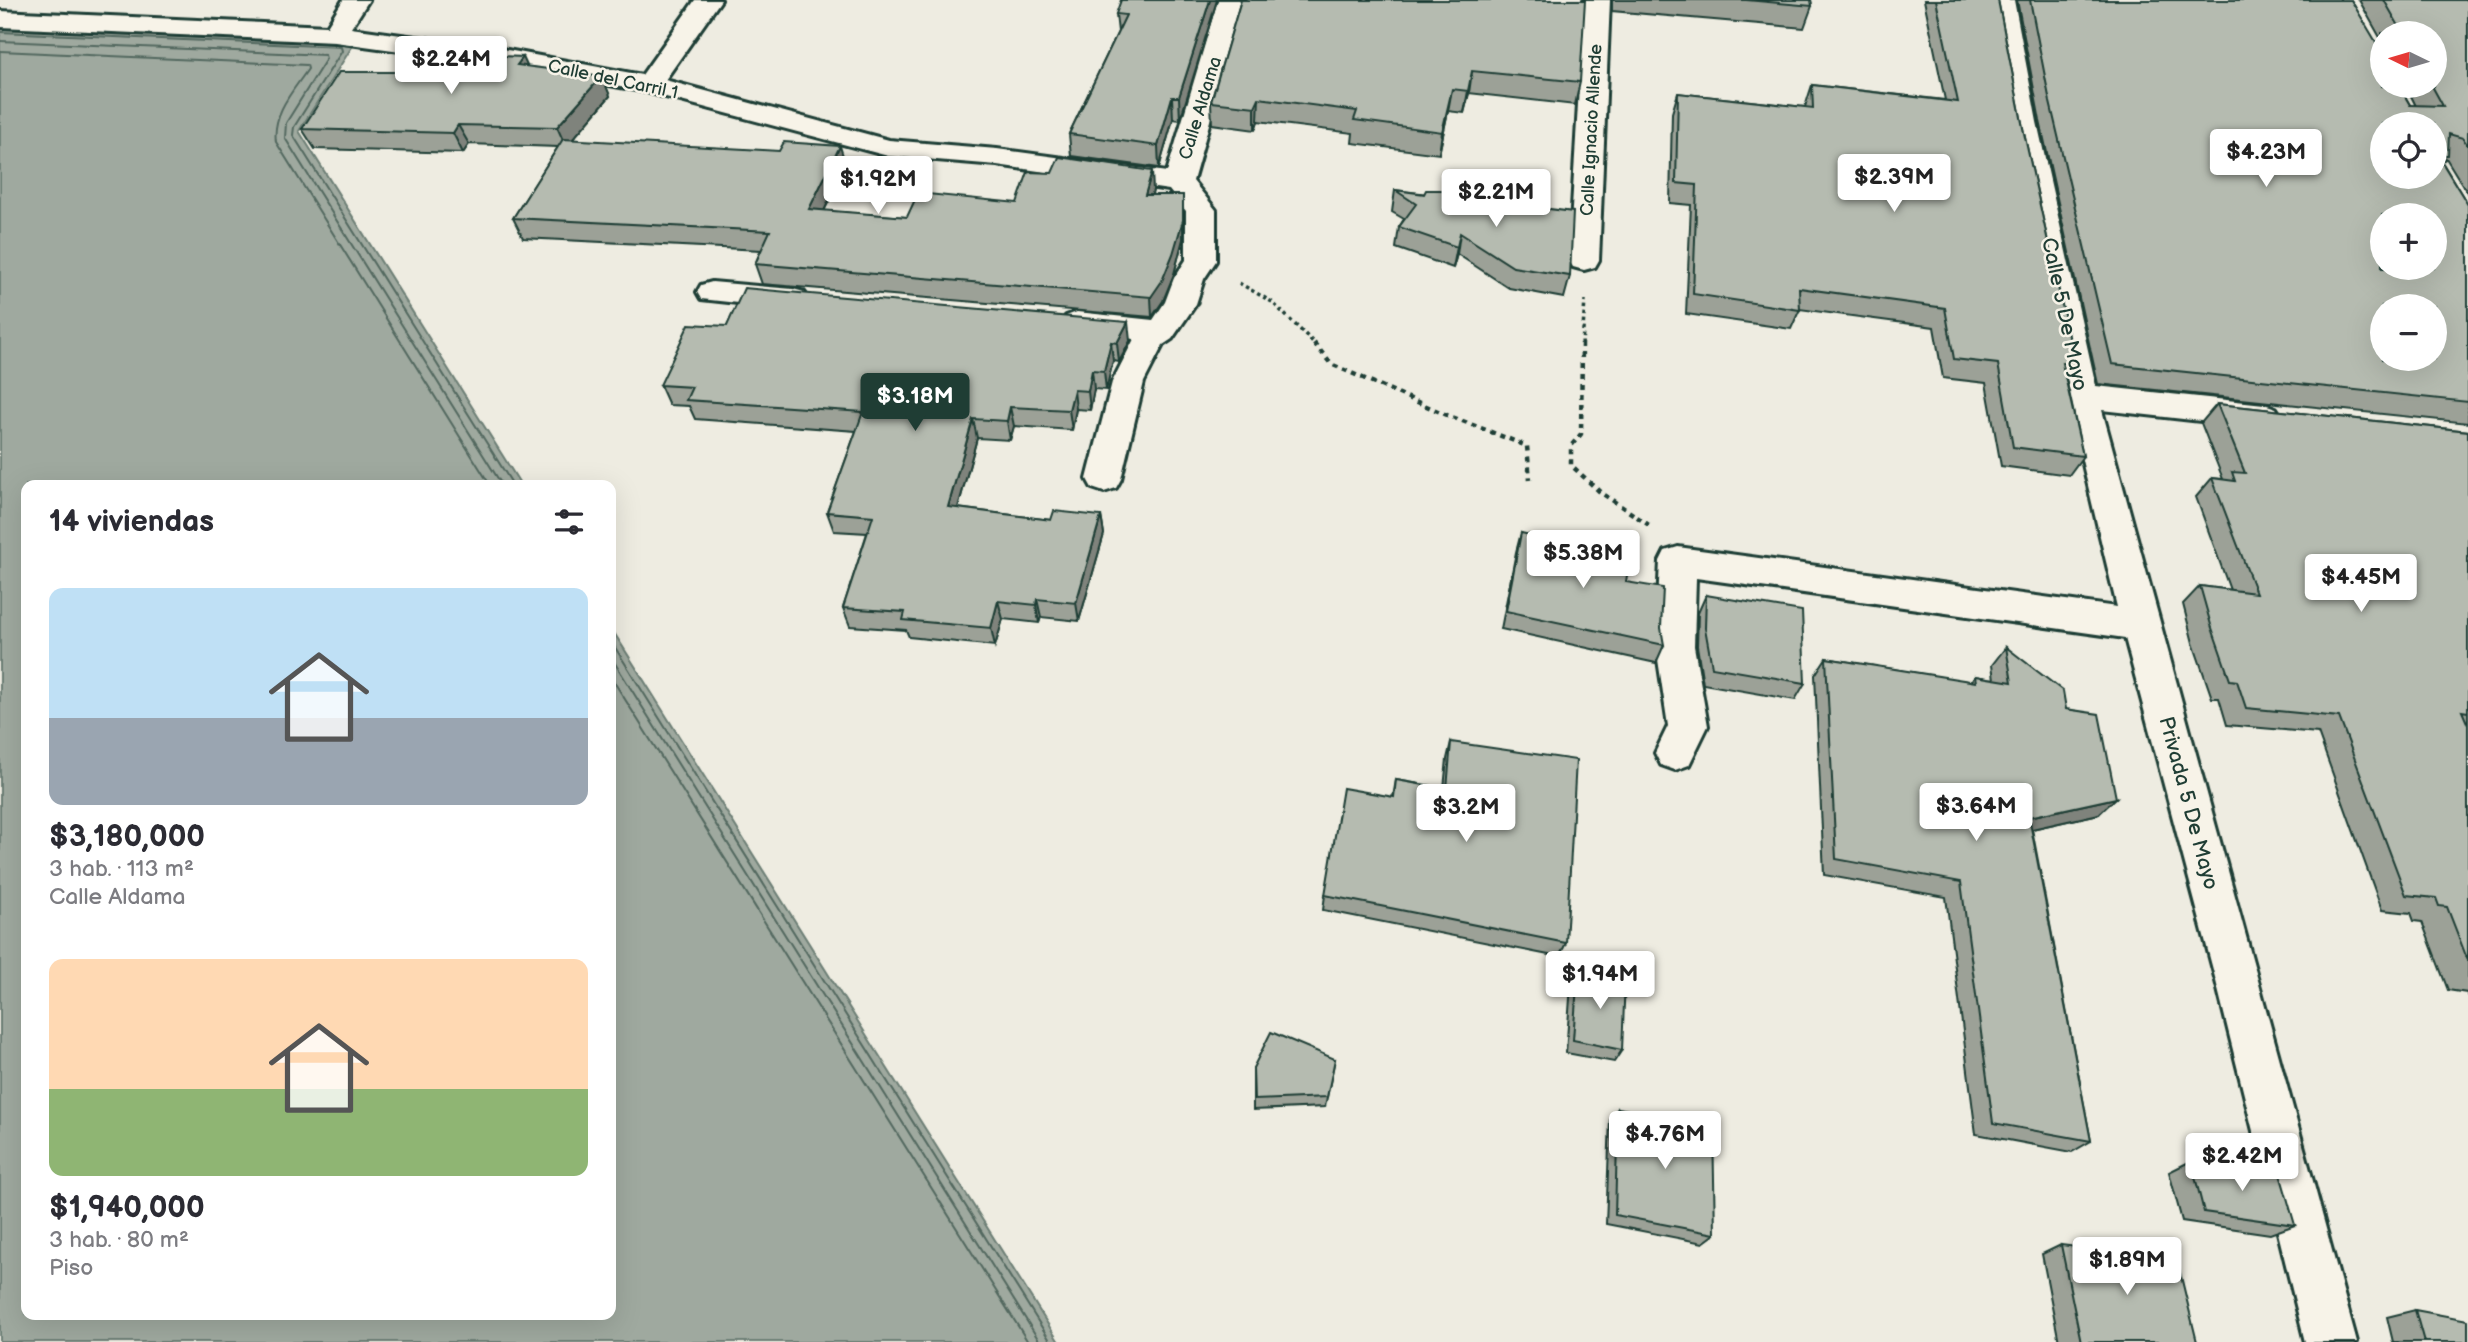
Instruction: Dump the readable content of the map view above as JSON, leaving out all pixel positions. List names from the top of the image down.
{
  "streets": {
    "street": [
      "Calle del Carril 1",
      "Calle Aldama",
      "Calle Ignacio Allende",
      "Calle 5 De Mayo",
      "Privada 5 De Mayo"
    ]
  },
  "crossings": [
    ["Calle del Carril 1", "Calle Aldama"],
    ["Calle 5 De Mayo", "Privada 5 De Mayo"]
  ],
  "north": "left",
  "page": {
    "map_buttons": ["+", "−"],
    "price": [
      "$2.24M",
      "$4.23M",
      "$2.39M",
      "$1.92M",
      "$2.21M",
      "$3.18M",
      "$5.38M",
      "$4.45M",
      "$3.64M",
      "$3.2M",
      "$1.94M",
      "$4.76M",
      "$2.42M",
      "$1.89M"
    ],
    "heading": "14 viviendas",
    "list": [
      {
        "name": "$3,180,000",
        "note": "3 hab. · 113 m² · Calle Aldama"
      },
      {
        "name": "$1,940,000",
        "note": "3 hab. · 80 m² · Piso"
      }
    ]
  }
}
